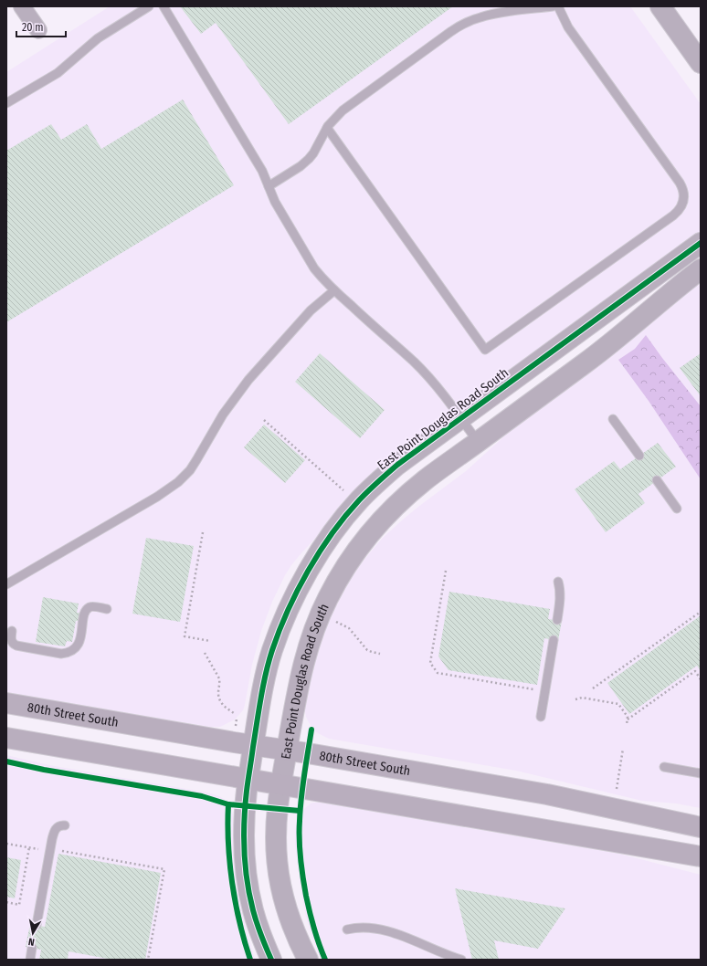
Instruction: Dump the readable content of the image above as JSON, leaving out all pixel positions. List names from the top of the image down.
{
  "streets": {
    "main road": ["80th Street South"],
    "street": ["East Point Douglas Road South"]
  },
  "crossings": [
    ["East Point Douglas Road South", "80th Street South"]
  ],
  "scale_bar": "20 m",
  "north": "bottom"
}
